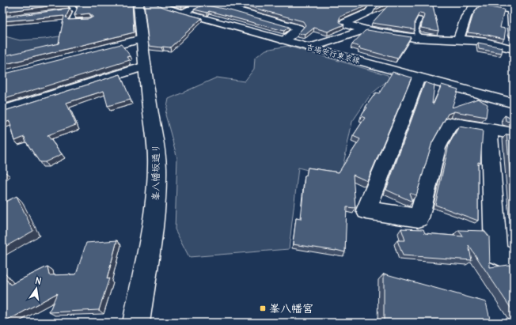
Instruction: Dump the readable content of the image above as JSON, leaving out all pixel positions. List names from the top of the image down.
{
  "streets": {
    "street": ["吉場安行東京線", "峯八幡坂通り"]
  },
  "places": {
    "transit": ["峯八幡宮"]
  },
  "north": "top"
}
